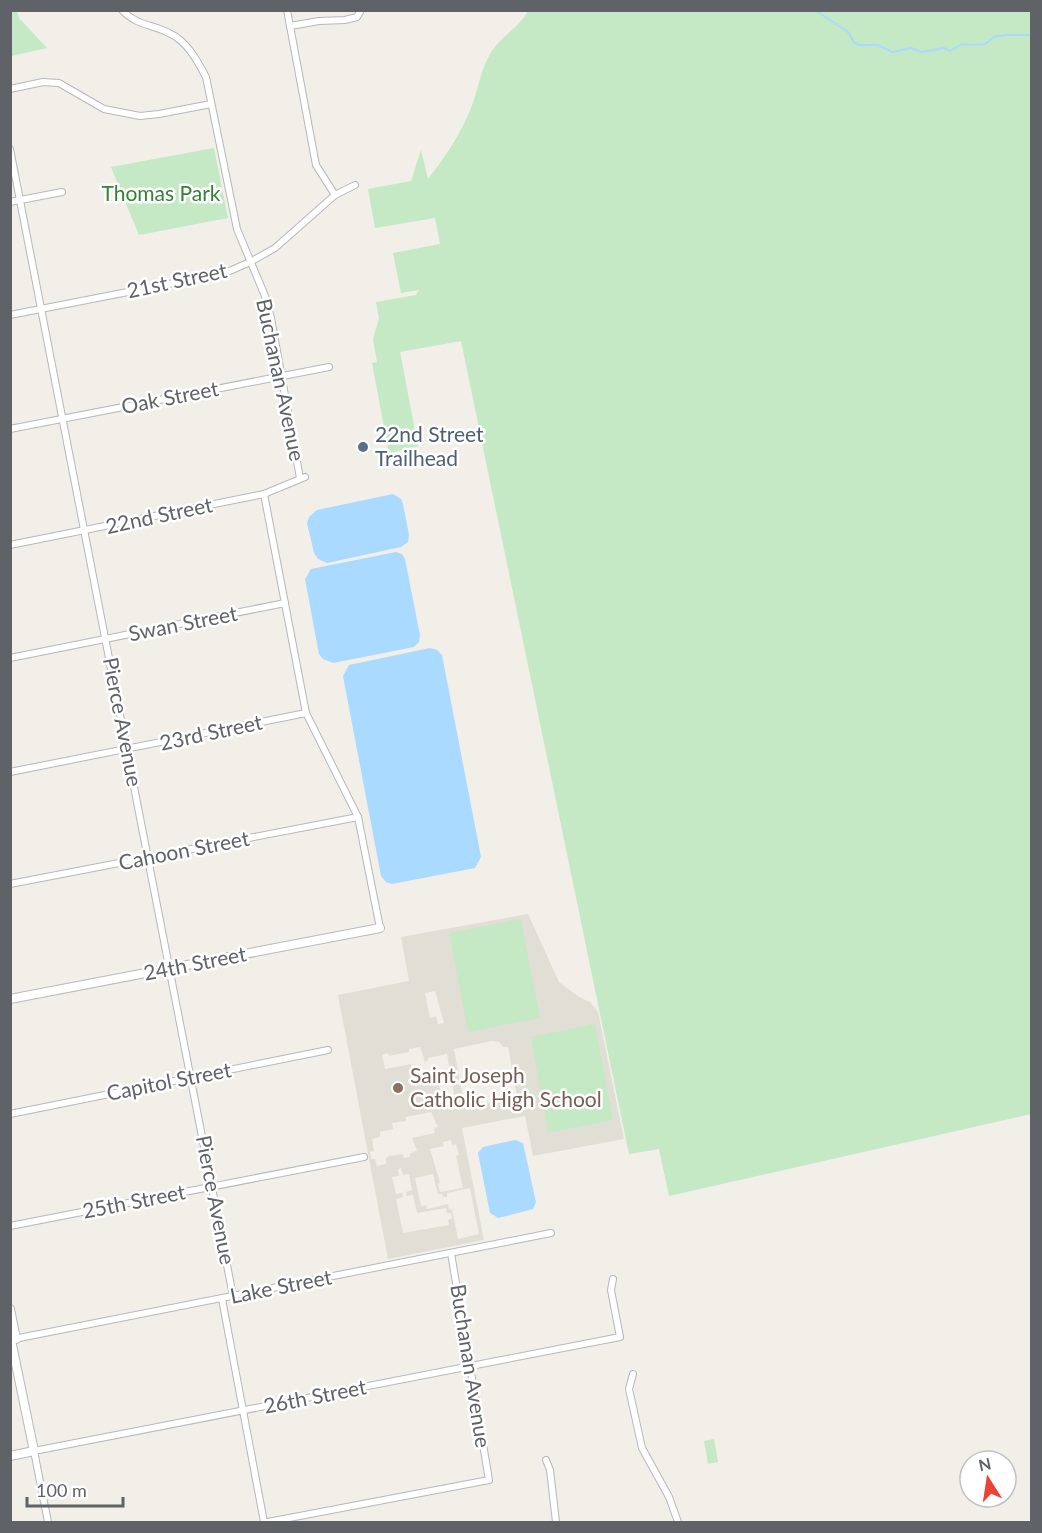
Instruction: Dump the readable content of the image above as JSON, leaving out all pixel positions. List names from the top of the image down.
{
  "streets": {
    "street": [
      "21st Street",
      "Buchanan Avenue",
      "Oak Street",
      "22nd Street",
      "Swan Street",
      "Pierce Avenue",
      "23rd Street",
      "Cahoon Street",
      "24th Street",
      "Capitol Street",
      "25th Street",
      "Lake Street",
      "26th Street"
    ]
  },
  "crossings": [
    ["21st Street", "Buchanan Avenue"],
    ["21st Street", "Pierce Avenue"],
    ["Buchanan Avenue", "Oak Street"],
    ["Buchanan Avenue", "22nd Street"],
    ["Buchanan Avenue", "Lake Street"],
    ["Buchanan Avenue", "26th Street"],
    ["Oak Street", "Pierce Avenue"],
    ["22nd Street", "Pierce Avenue"],
    ["Swan Street", "Pierce Avenue"],
    ["Pierce Avenue", "23rd Street"],
    ["Pierce Avenue", "Cahoon Street"],
    ["Pierce Avenue", "24th Street"],
    ["Pierce Avenue", "Capitol Street"],
    ["Pierce Avenue", "25th Street"],
    ["Pierce Avenue", "Lake Street"]
  ],
  "parks": ["Thomas Park"],
  "places": ["22nd Street Trailhead", "Saint Joseph Catholic High School"],
  "scale_bar": "100 m",
  "north": "top"
}
